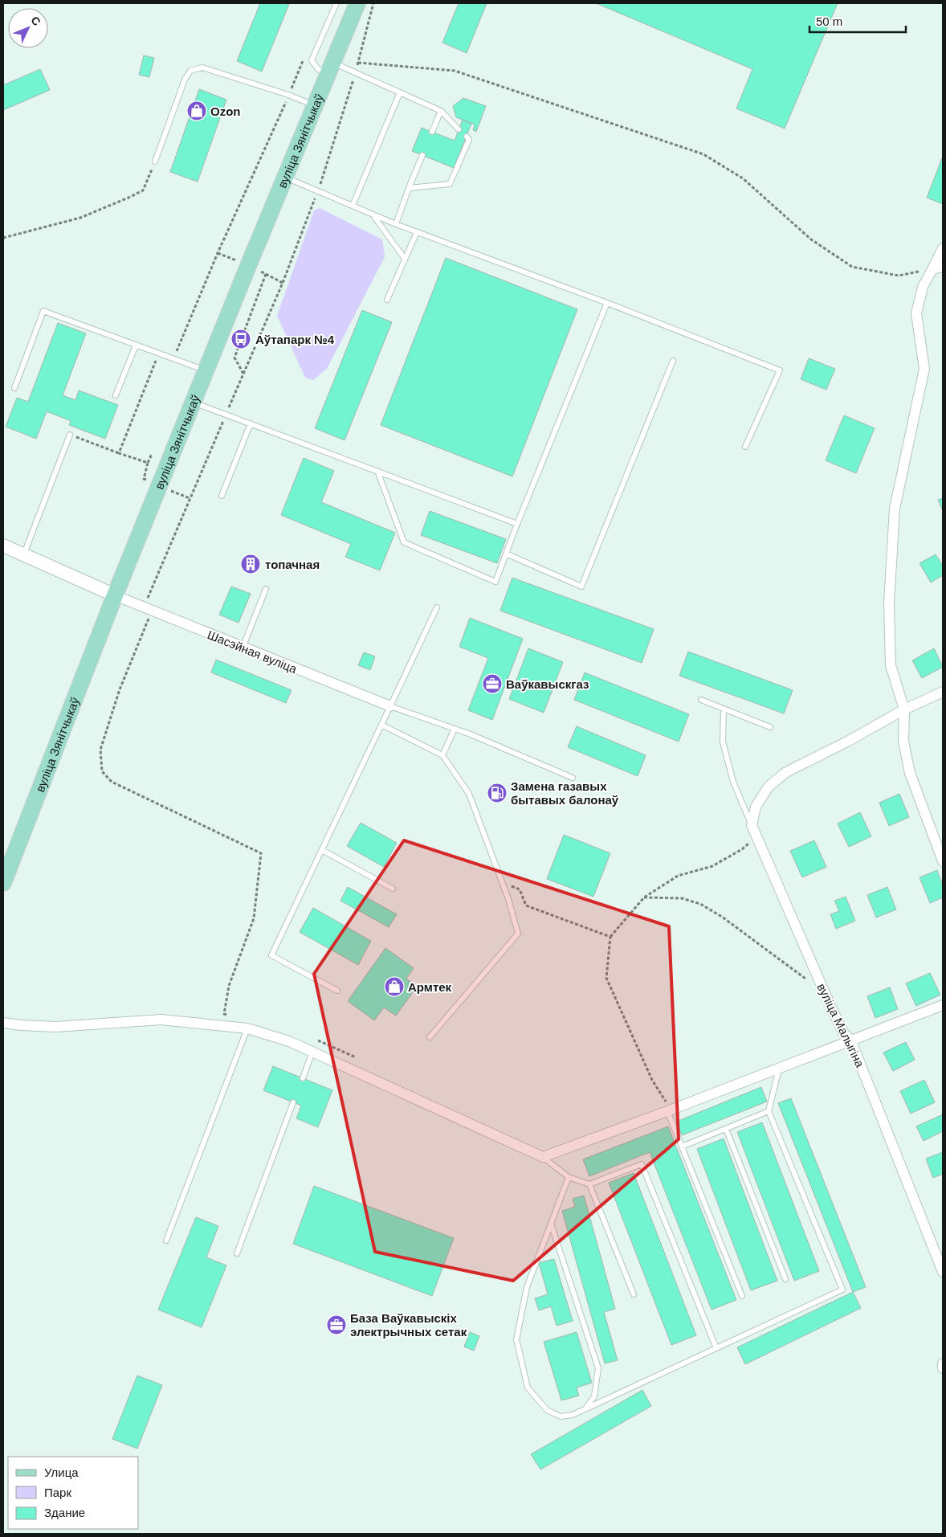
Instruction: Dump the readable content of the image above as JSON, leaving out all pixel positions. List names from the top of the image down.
{
  "streets": {
    "main road": ["вуліца Зянітчыкаў"],
    "street": ["Шасэйная вуліца", "вуліца Малыгіна"]
  },
  "crossings": [
    ["вуліца Зянітчыкаў", "Шасэйная вуліца"]
  ],
  "places": {
    "shop": ["Ozon", "Армтек"],
    "bus stop": ["Аўтапарк №4"],
    "building": ["топачная"],
    "office": ["Ваўкавыскгаз", "База Ваўкавыскіх электрычных сетак"],
    "fuel station": ["Замена газавых бытавых балонаў"]
  },
  "legend": ["Улица", "Парк", "Здание"],
  "scale_bar": "50 m",
  "north": "top right"
}
